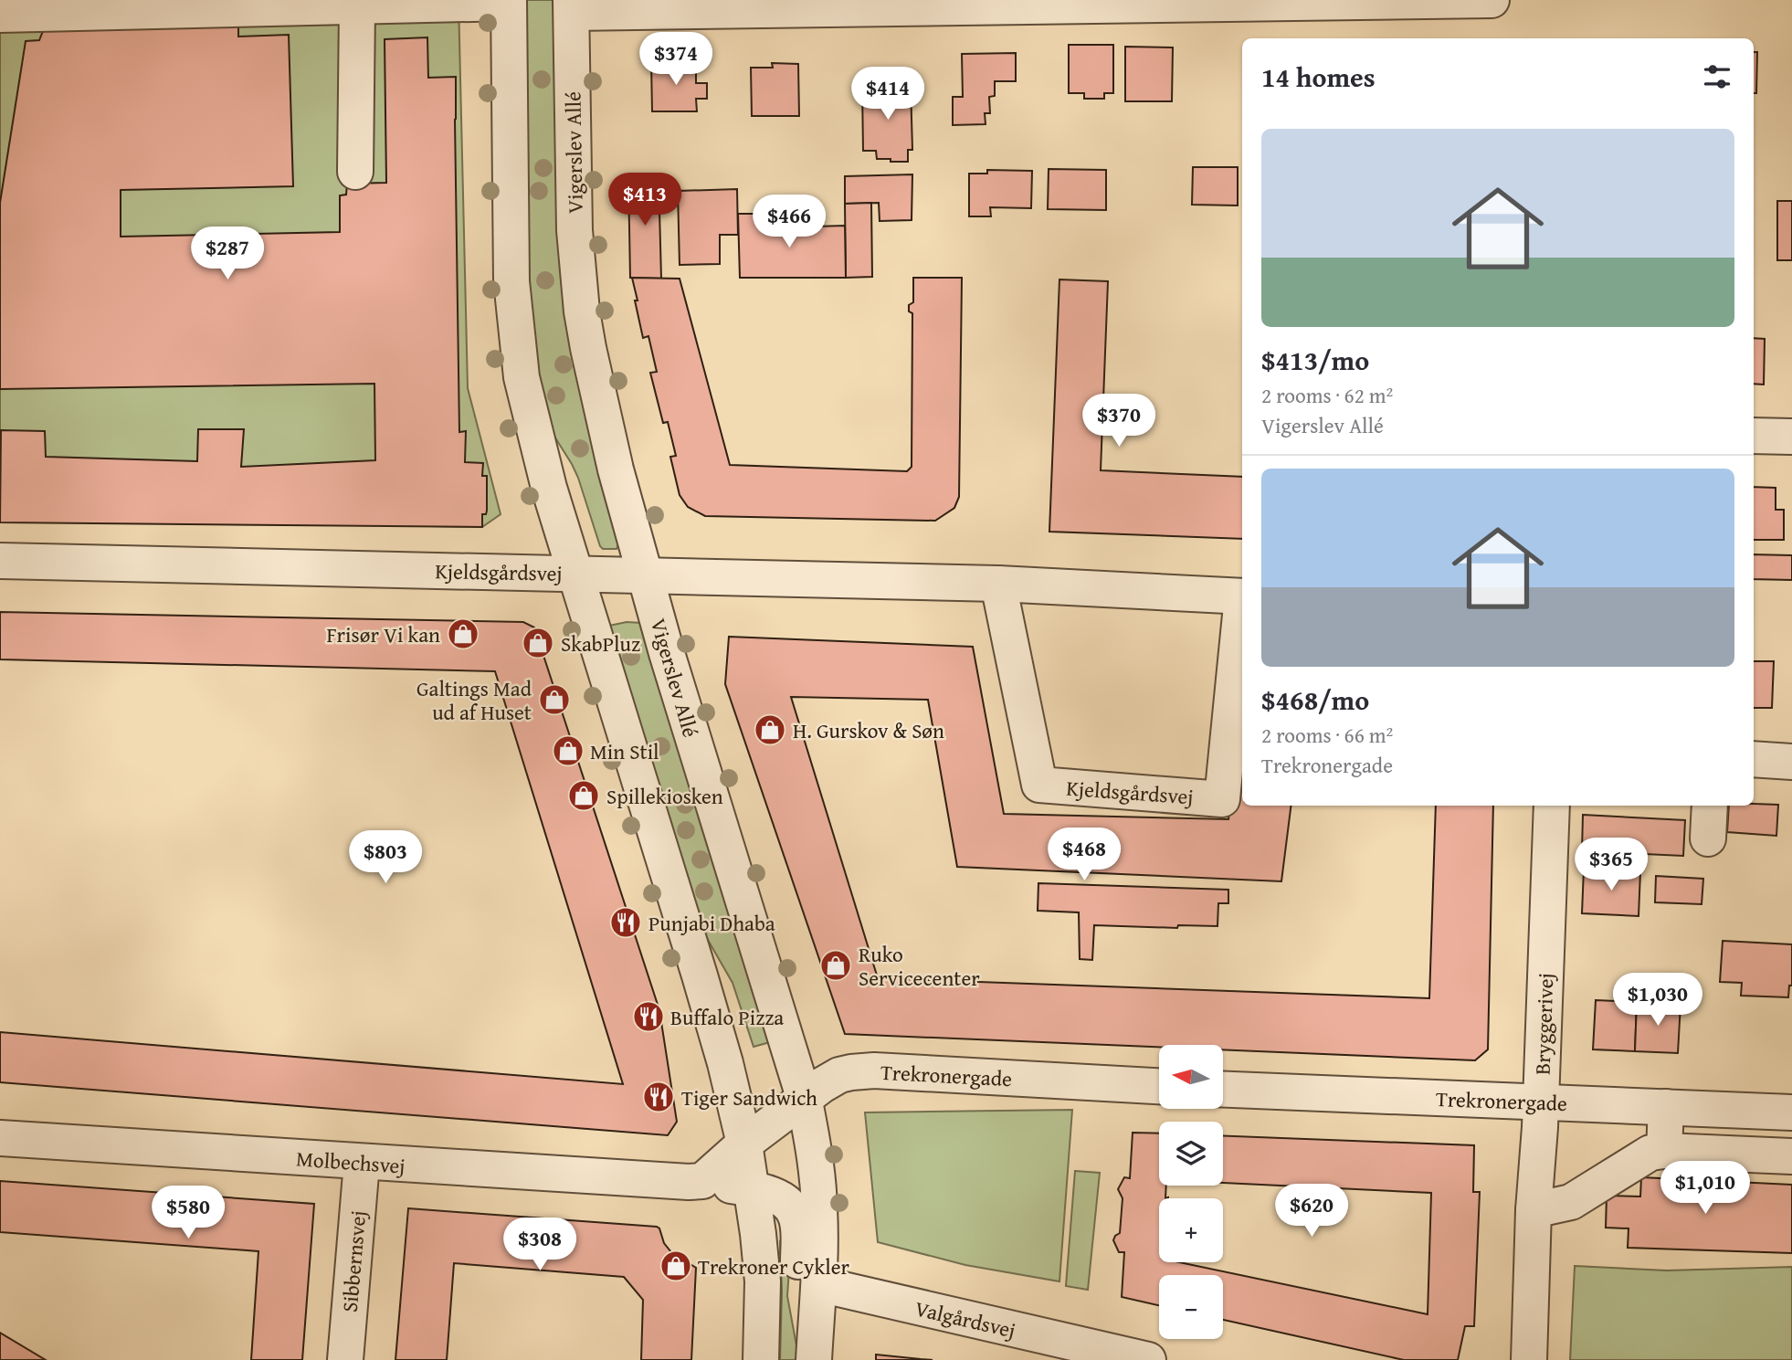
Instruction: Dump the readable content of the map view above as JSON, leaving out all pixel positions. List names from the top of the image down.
{
  "streets": {
    "street": [
      "Vigerslev Allé",
      "Kjeldsgårdsvej",
      "Bryggerivej",
      "Trekronergade",
      "Molbechsvej",
      "Sibbernsvej",
      "Valgårdsvej"
    ]
  },
  "crossings": [
    ["Vigerslev Allé", "Kjeldsgårdsvej"],
    ["Vigerslev Allé", "Trekronergade"],
    ["Vigerslev Allé", "Molbechsvej"],
    ["Vigerslev Allé", "Valgårdsvej"],
    ["Bryggerivej", "Trekronergade"],
    ["Molbechsvej", "Sibbernsvej"]
  ],
  "places": {
    "shop": [
      "Frisør Vi kan",
      "SkabPluz",
      "Galtings Mad ud af Huset",
      "H. Gurskov & Søn",
      "Min Stil",
      "Spillekiosken",
      "Ruko Servicecenter",
      "Trekroner Cykler"
    ],
    "restaurant": ["Punjabi Dhaba", "Buffalo Pizza", "Tiger Sandwich"]
  },
  "north": "left",
  "page": {
    "price": [
      "$374",
      "$414",
      "$413",
      "$466",
      "$287",
      "$370",
      "$468",
      "$803",
      "$365",
      "$1,030",
      "$1,010",
      "$620",
      "$580",
      "$308"
    ],
    "heading": "14 homes",
    "list": [
      {
        "name": "$413/mo",
        "note": "2 rooms · 62 m² · Vigerslev Allé"
      },
      {
        "name": "$468/mo",
        "note": "2 rooms · 66 m² · Trekronergade"
      }
    ],
    "map_buttons": ["+", "−"]
  }
}
